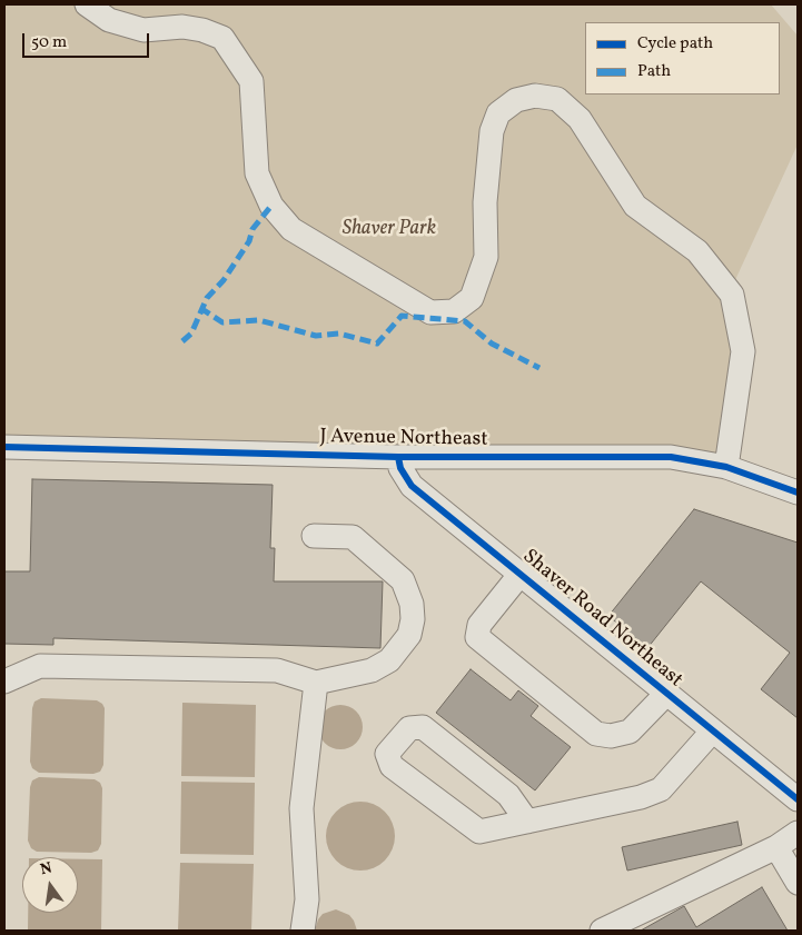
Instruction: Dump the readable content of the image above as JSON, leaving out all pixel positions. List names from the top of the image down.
{
  "streets": {
    "street": ["J Avenue Northeast", "Shaver Road Northeast"]
  },
  "crossings": [
    ["J Avenue Northeast", "Shaver Road Northeast"]
  ],
  "parks": ["Shaver Park"],
  "legend": ["Cycle path", "Path"],
  "scale_bar": "50 m",
  "north": "top"
}
